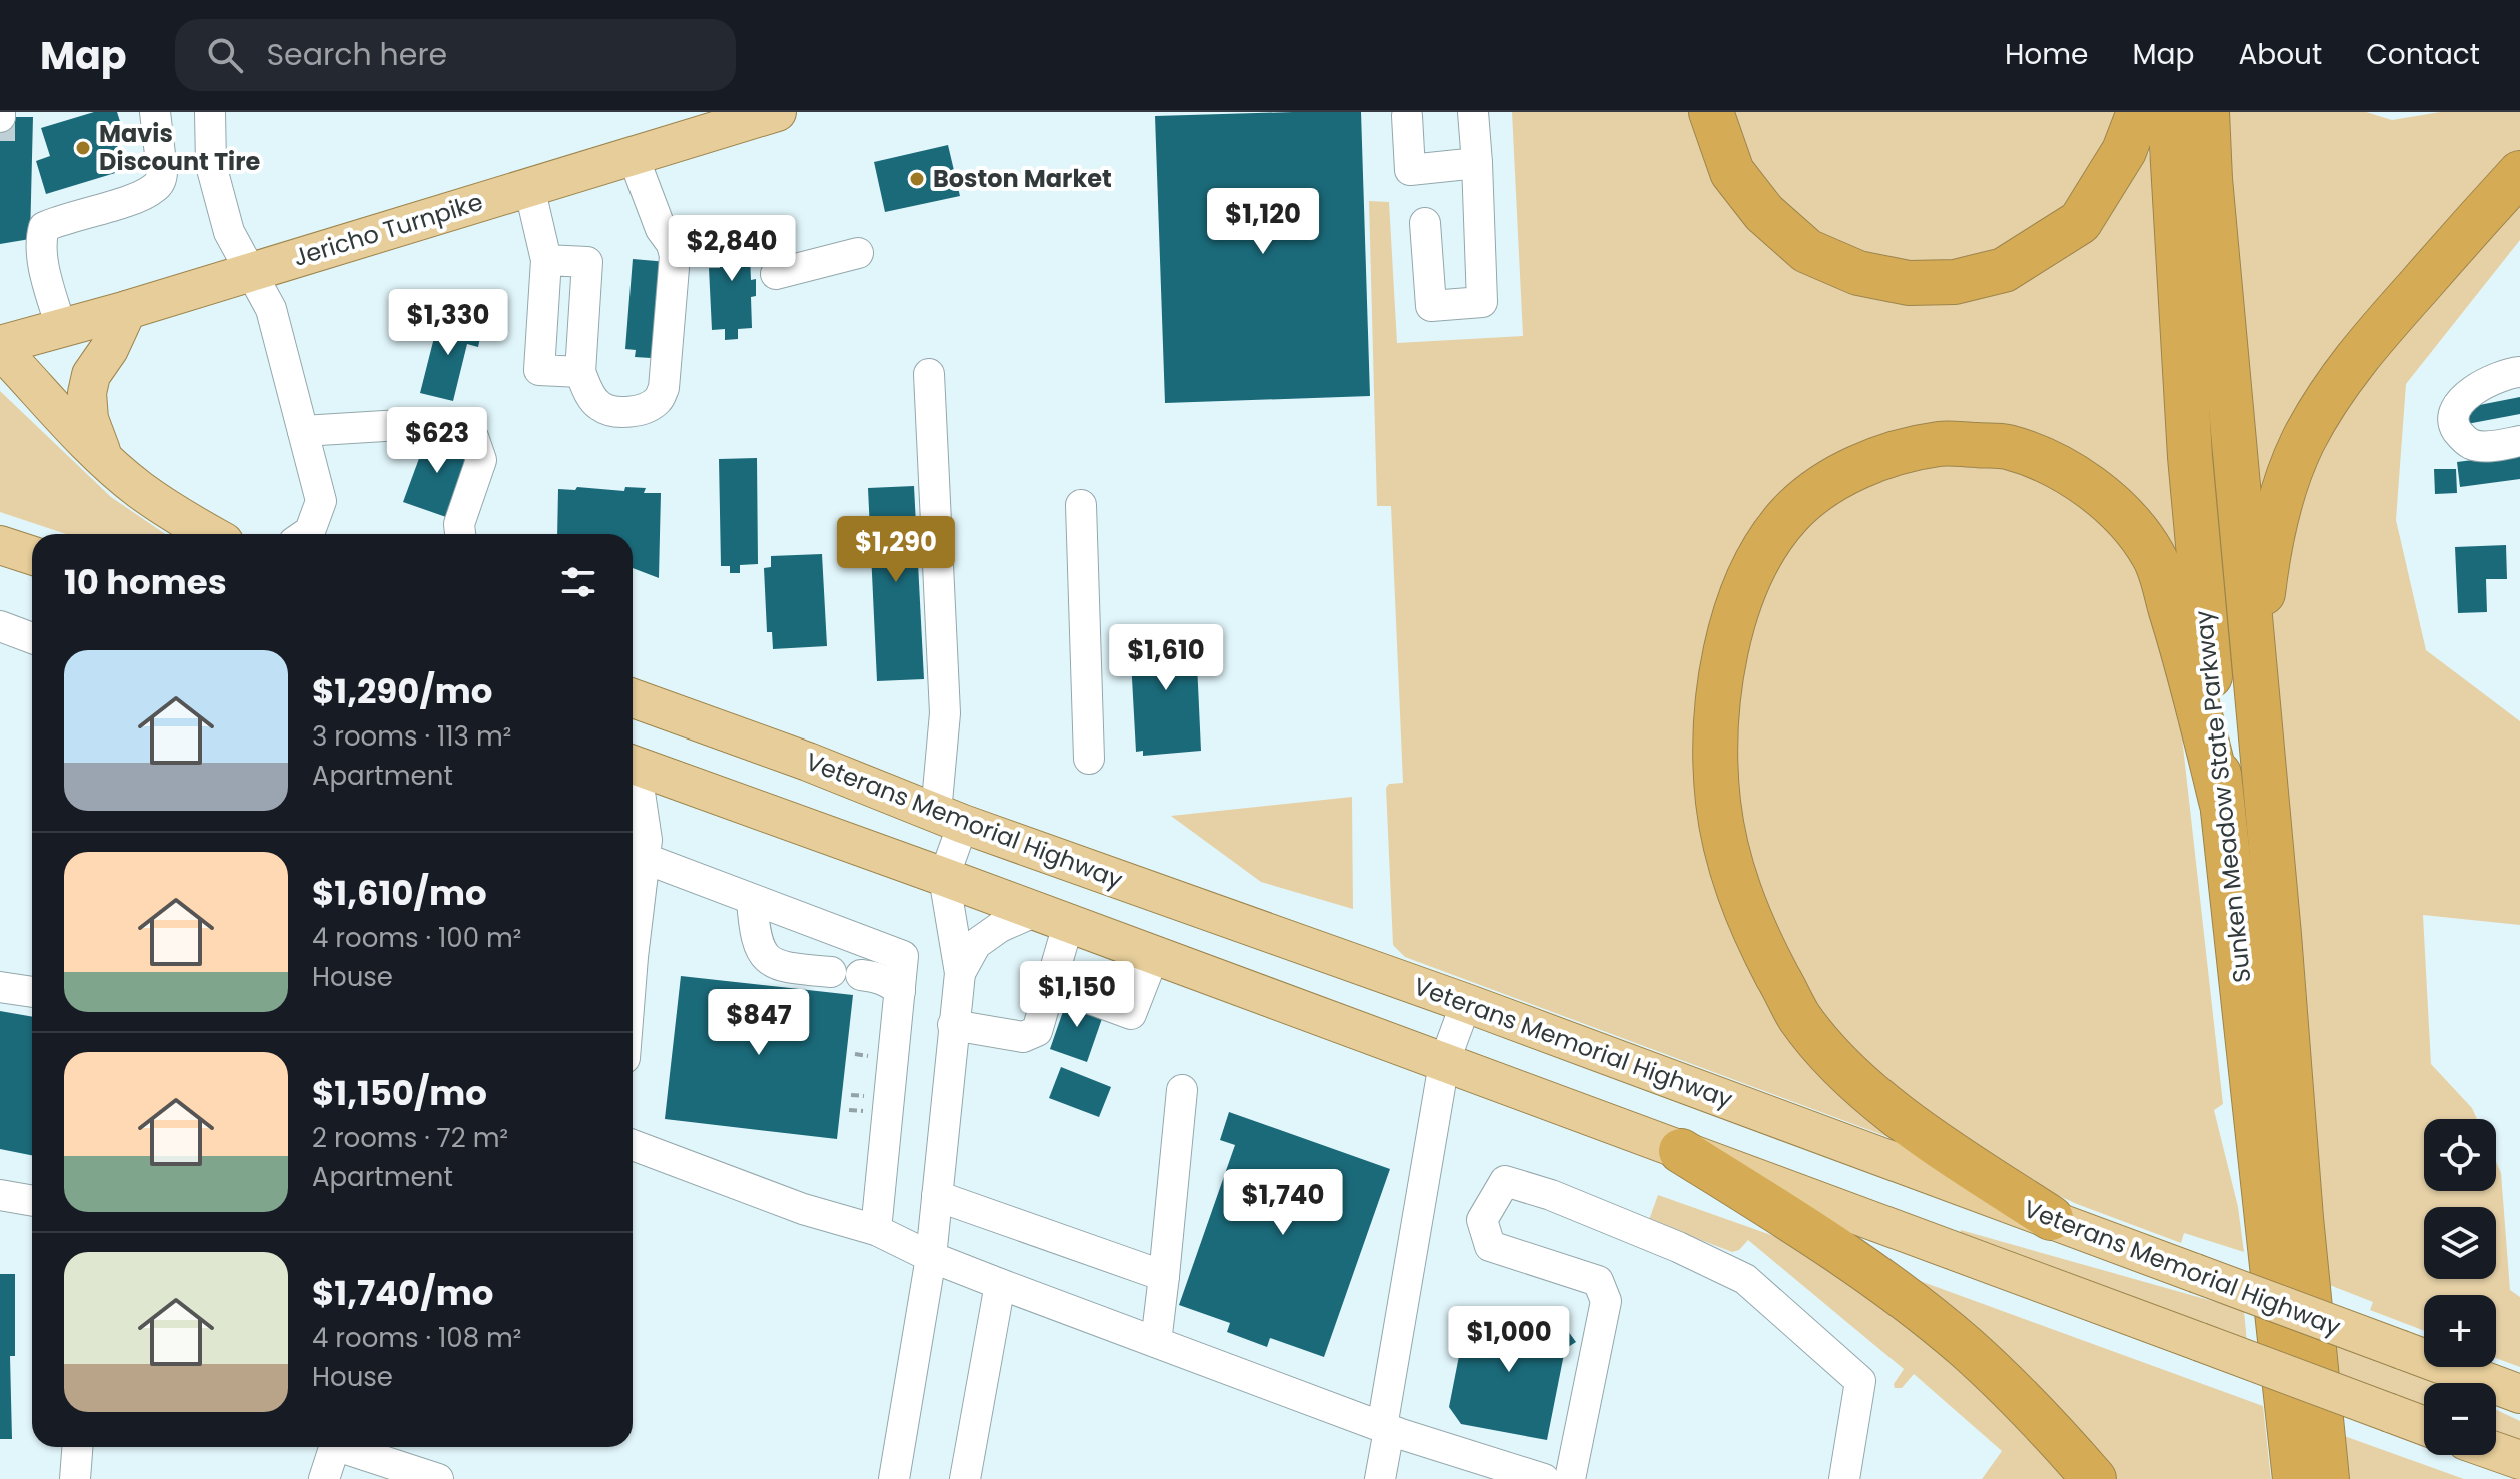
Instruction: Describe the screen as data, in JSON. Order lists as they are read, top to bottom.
{
  "streets": {
    "highway": ["Sunken Meadow State Parkway"],
    "main road": ["Jericho Turnpike", "Veterans Memorial Highway"]
  },
  "places": ["Mavis Discount Tire", "Boston Market"],
  "page": {
    "header": "Map",
    "search": "Search here",
    "nav": [
      "Home",
      "Map",
      "About",
      "Contact"
    ],
    "price": [
      "$1,120",
      "$2,840",
      "$1,330",
      "$623",
      "$1,290",
      "$1,610",
      "$1,150",
      "$847",
      "$1,740",
      "$1,000"
    ],
    "heading": "10 homes",
    "list": [
      {
        "name": "$1,290/mo",
        "note": "3 rooms · 113 m² · Apartment"
      },
      {
        "name": "$1,610/mo",
        "note": "4 rooms · 100 m² · House"
      },
      {
        "name": "$1,150/mo",
        "note": "2 rooms · 72 m² · Apartment"
      },
      {
        "name": "$1,740/mo",
        "note": "4 rooms · 108 m² · House"
      }
    ],
    "map_buttons": ["+", "−"]
  }
}
